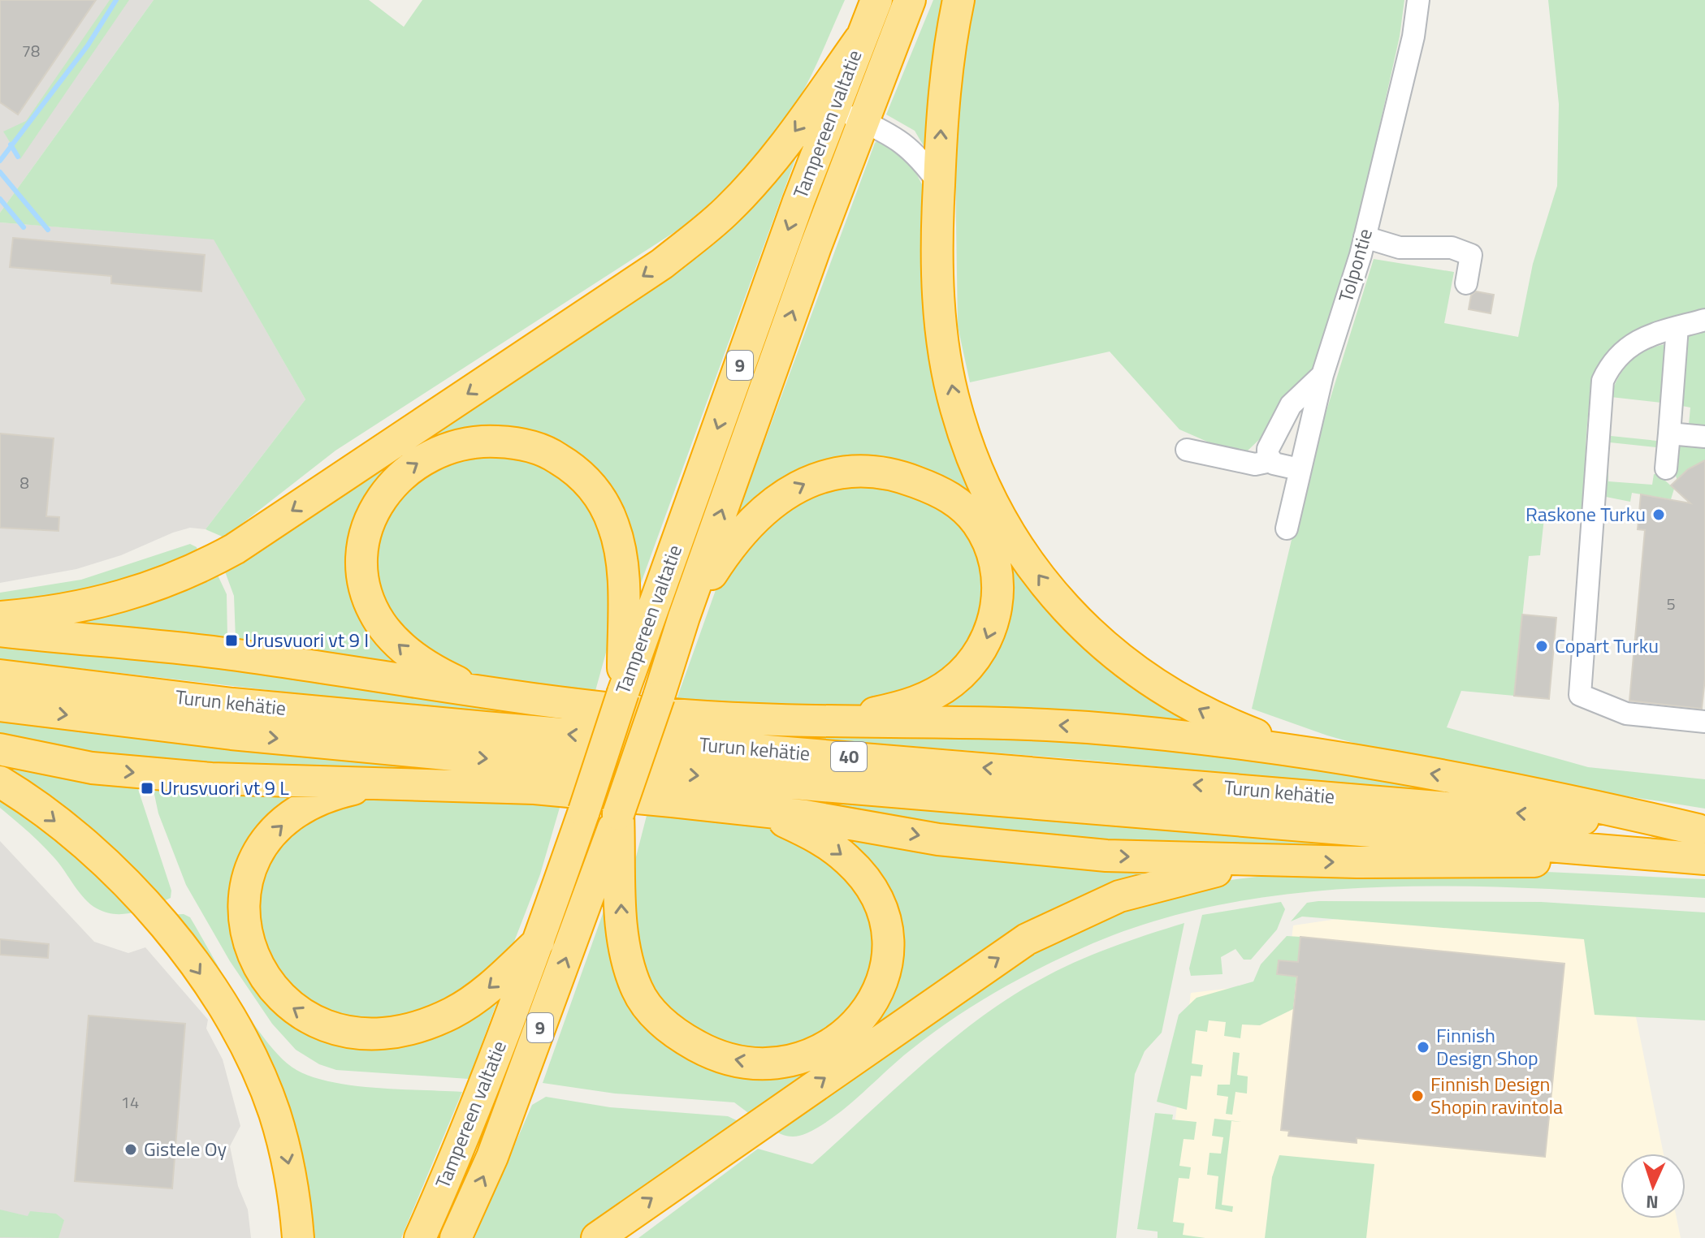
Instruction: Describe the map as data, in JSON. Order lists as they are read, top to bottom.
{
  "streets": {
    "highway": [
      "Tampereen valtatie",
      "9",
      "Turun kehätie",
      "40"
    ],
    "street": ["Tolpontie"]
  },
  "places": {
    "other": [
      "Raskone Turku",
      "Copart Turku",
      "Finnish Design Shop",
      "Finnish Design Shopin ravintola",
      "Gistele Oy"
    ],
    "transit": ["Urusvuori vt 9 I", "Urusvuori vt 9 L"]
  },
  "house_numbers": [
    "78",
    "8",
    "5",
    "14"
  ],
  "north": "bottom"
}
